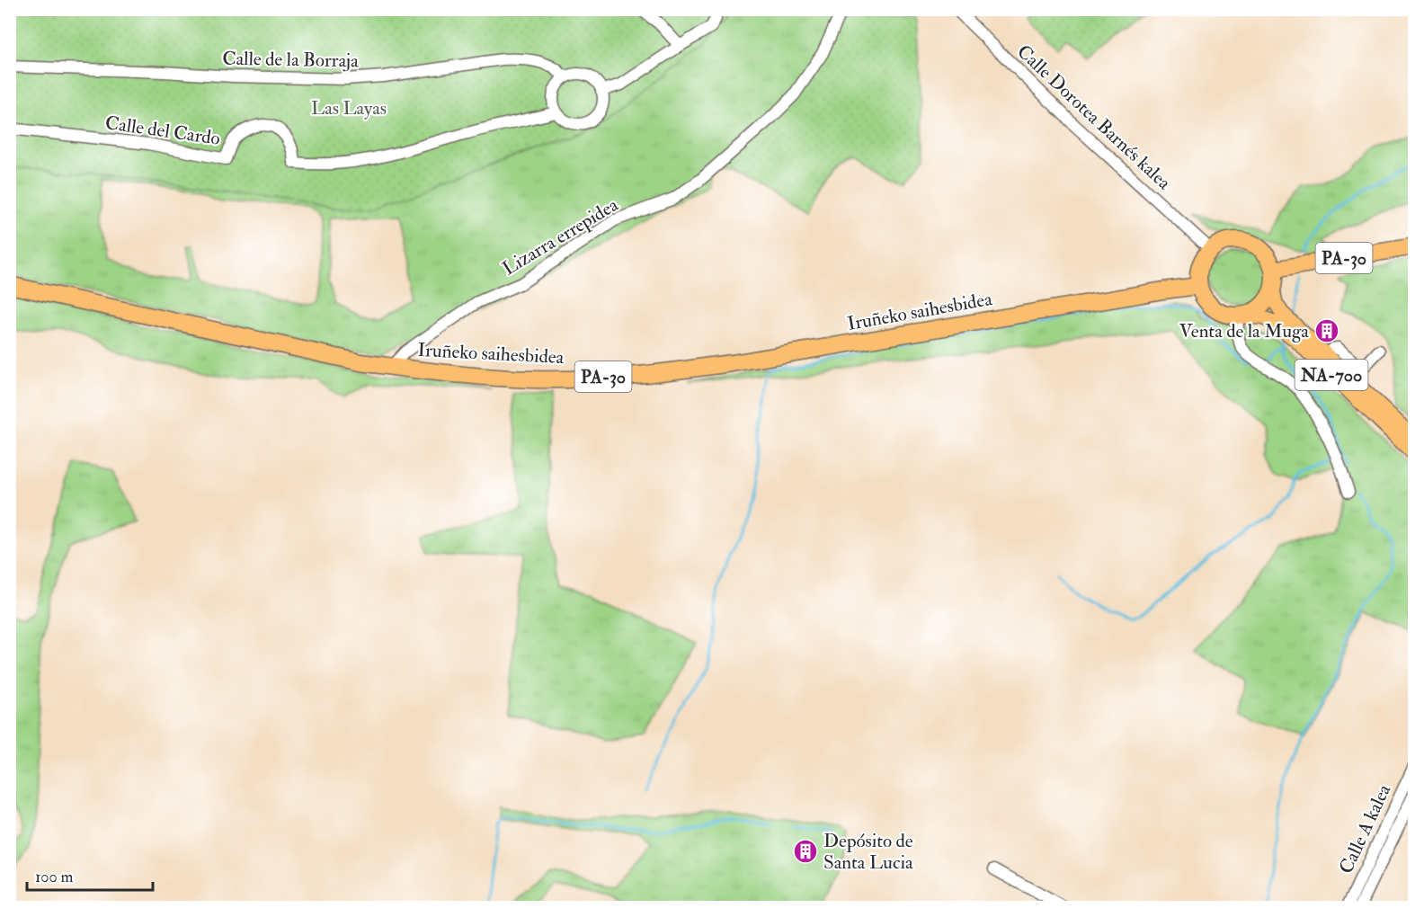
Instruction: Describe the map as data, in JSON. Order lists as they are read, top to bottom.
{
  "streets": {
    "highway": ["PA-30", "Iruñeko saihesbidea"],
    "main road": ["NA-700"],
    "street": [
      "Calle de la Borraja",
      "Calle Dorotea Barnés kalea",
      "Calle del Cardo",
      "Lizarra errepidea",
      "Calle A kalea"
    ]
  },
  "crossings": [
    ["Calle de la Borraja", "Calle del Cardo"],
    ["Calle Dorotea Barnés kalea", "PA-30"],
    ["Calle Dorotea Barnés kalea", "Iruñeko saihesbidea"],
    ["Calle Dorotea Barnés kalea", "NA-700"],
    ["Lizarra errepidea", "Iruñeko saihesbidea"],
    ["PA-30", "Iruñeko saihesbidea"],
    ["PA-30", "NA-700"],
    ["Iruñeko saihesbidea", "NA-700"]
  ],
  "parks": ["Las Layas"],
  "places": {
    "building": ["Venta de la Muga", "Depósito de Santa Lucia"]
  },
  "scale_bar": "100 m"
}
